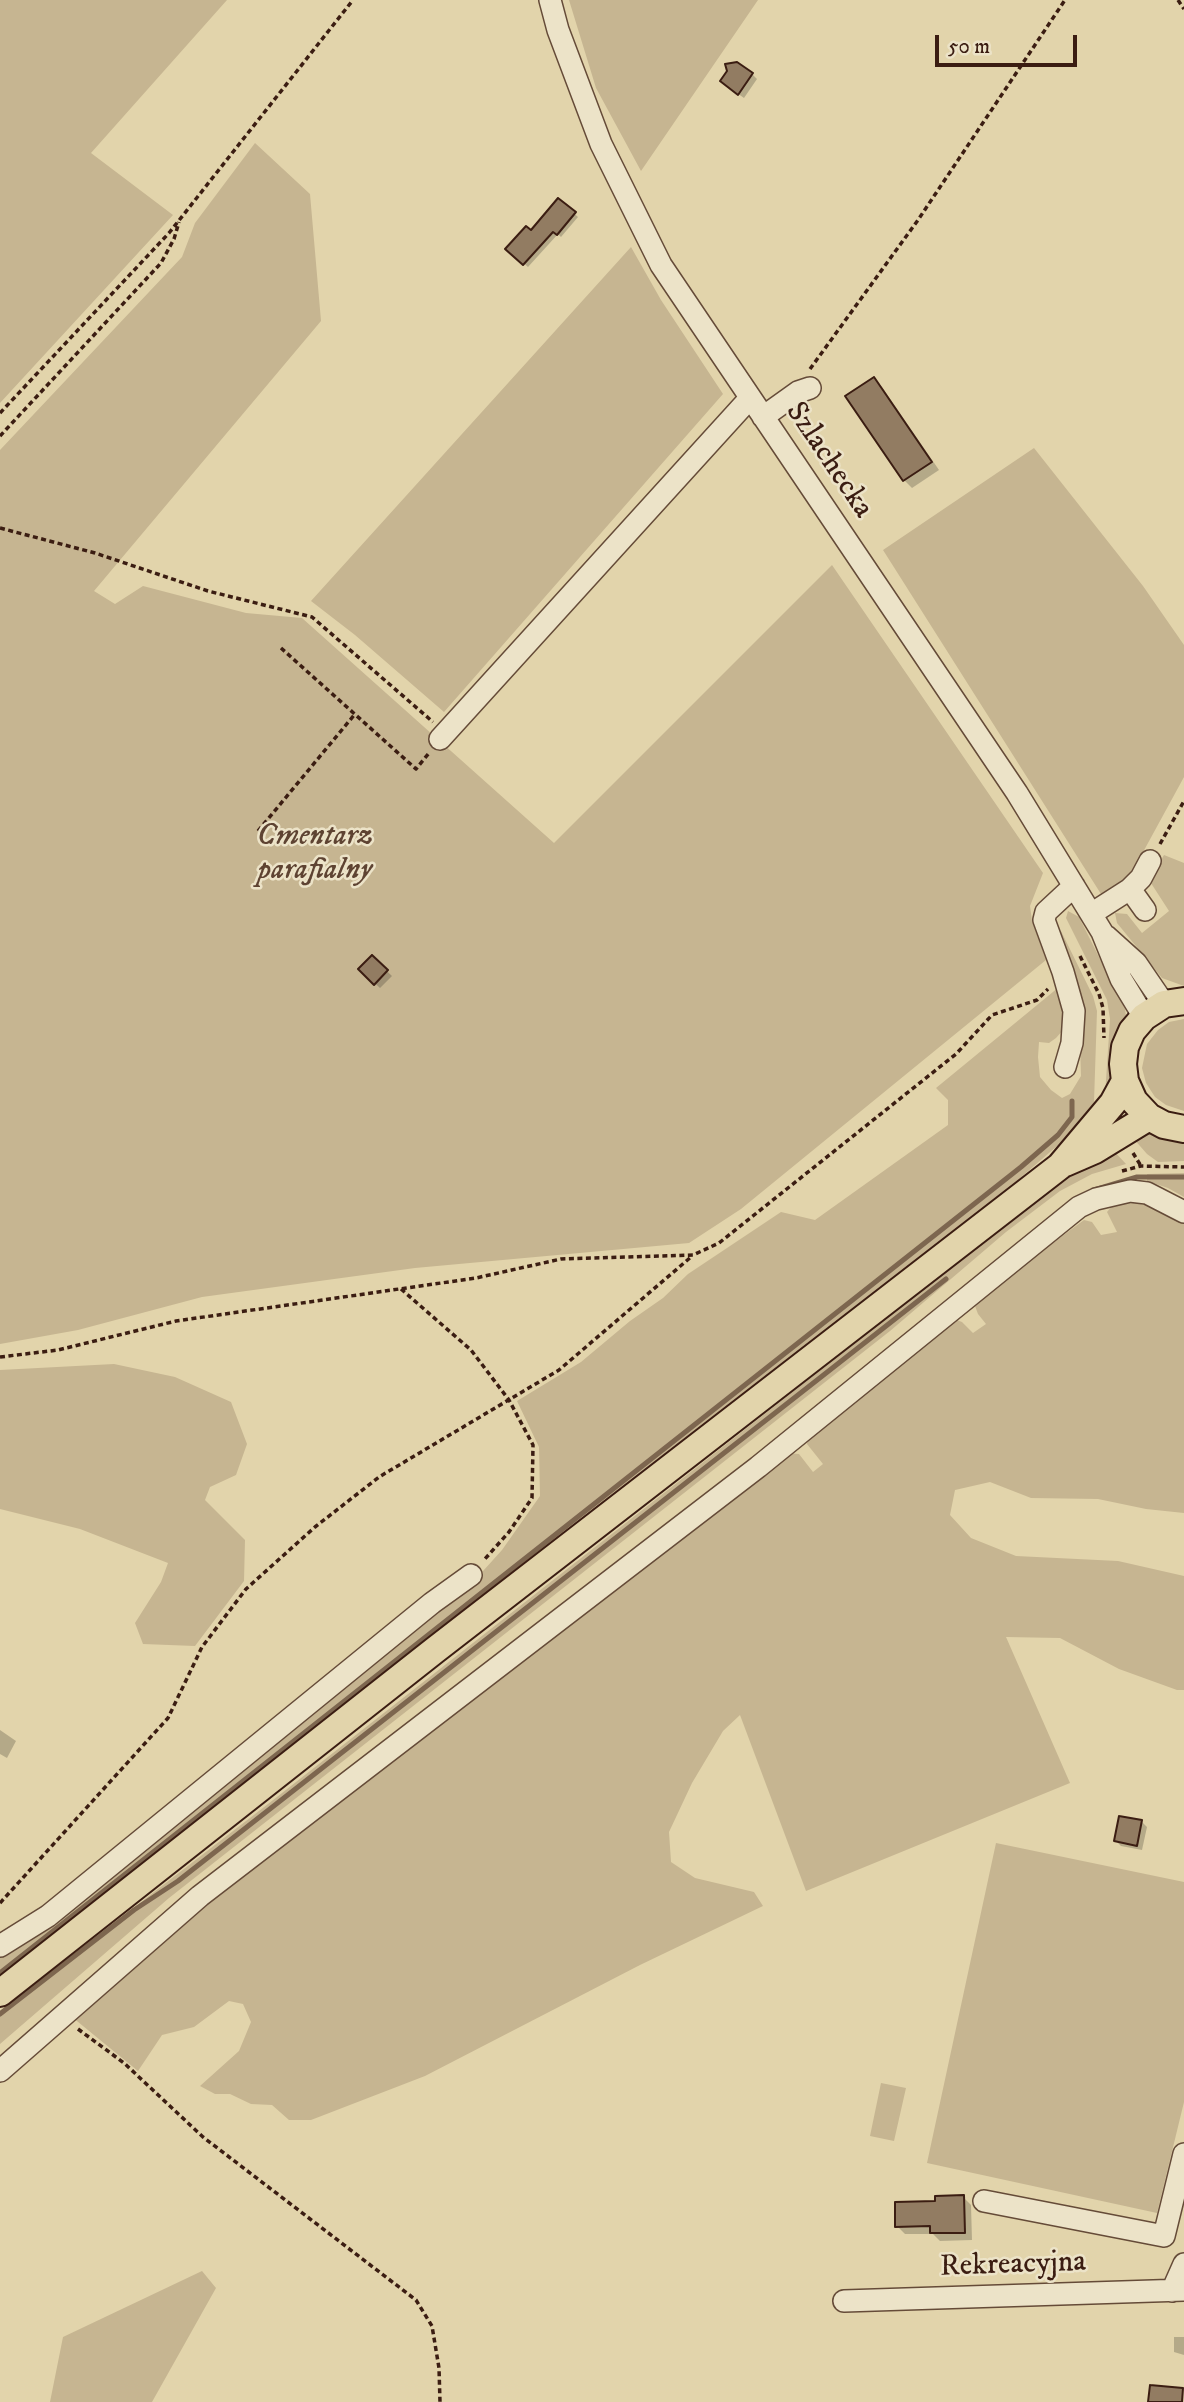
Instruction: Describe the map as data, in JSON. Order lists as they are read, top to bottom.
{
  "streets": {
    "street": ["Szlachecka", "Rekreacyjna"]
  },
  "parks": ["Cmentarz parafialny"],
  "scale_bar": "50 m"
}
